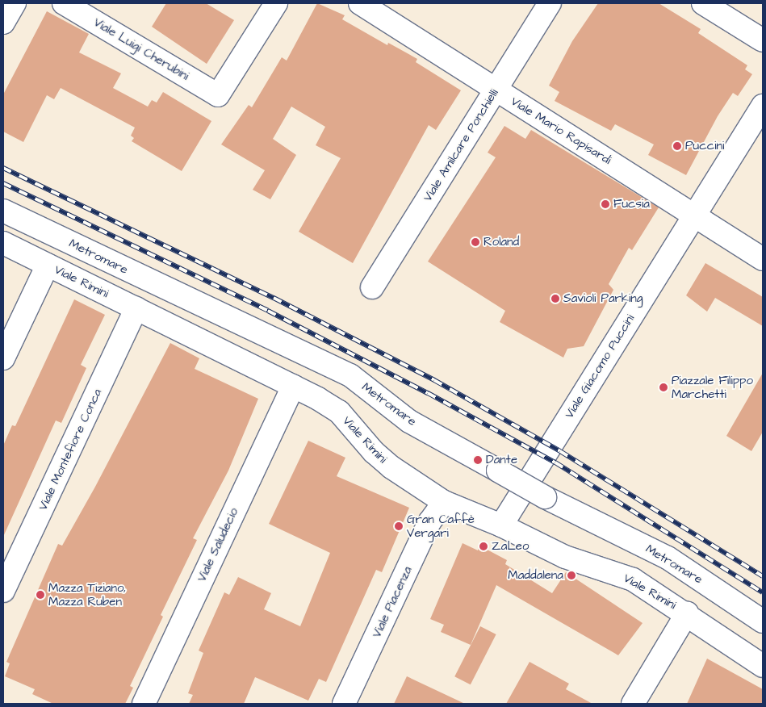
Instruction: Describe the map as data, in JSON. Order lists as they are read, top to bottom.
{
  "streets": {
    "street": [
      "Viale Luigi Cherubini",
      "Viale Mario Rapisardi",
      "Viale Amilcare Ponchielli",
      "Metromare",
      "Viale Rimini",
      "Viale Giacomo Puccini",
      "Viale Montefiore Conca",
      "Viale Saludecio",
      "Viale Piacenza"
    ]
  },
  "crossings": [
    ["Viale Mario Rapisardi", "Viale Amilcare Ponchielli"],
    ["Viale Mario Rapisardi", "Viale Giacomo Puccini"],
    ["Viale Rimini", "Viale Giacomo Puccini"],
    ["Viale Rimini", "Viale Montefiore Conca"],
    ["Viale Rimini", "Viale Saludecio"],
    ["Viale Rimini", "Viale Piacenza"]
  ],
  "places": [
    "Puccini",
    "Fucsia",
    "Roland",
    "Savioli Parking",
    "Piazzale Filippo Marchetti",
    "Dante",
    "Gran Caffè Vergari",
    "ZaLeo",
    "Maddalena",
    "Mazza Tiziano, Mazza Ruben"
  ]
}
